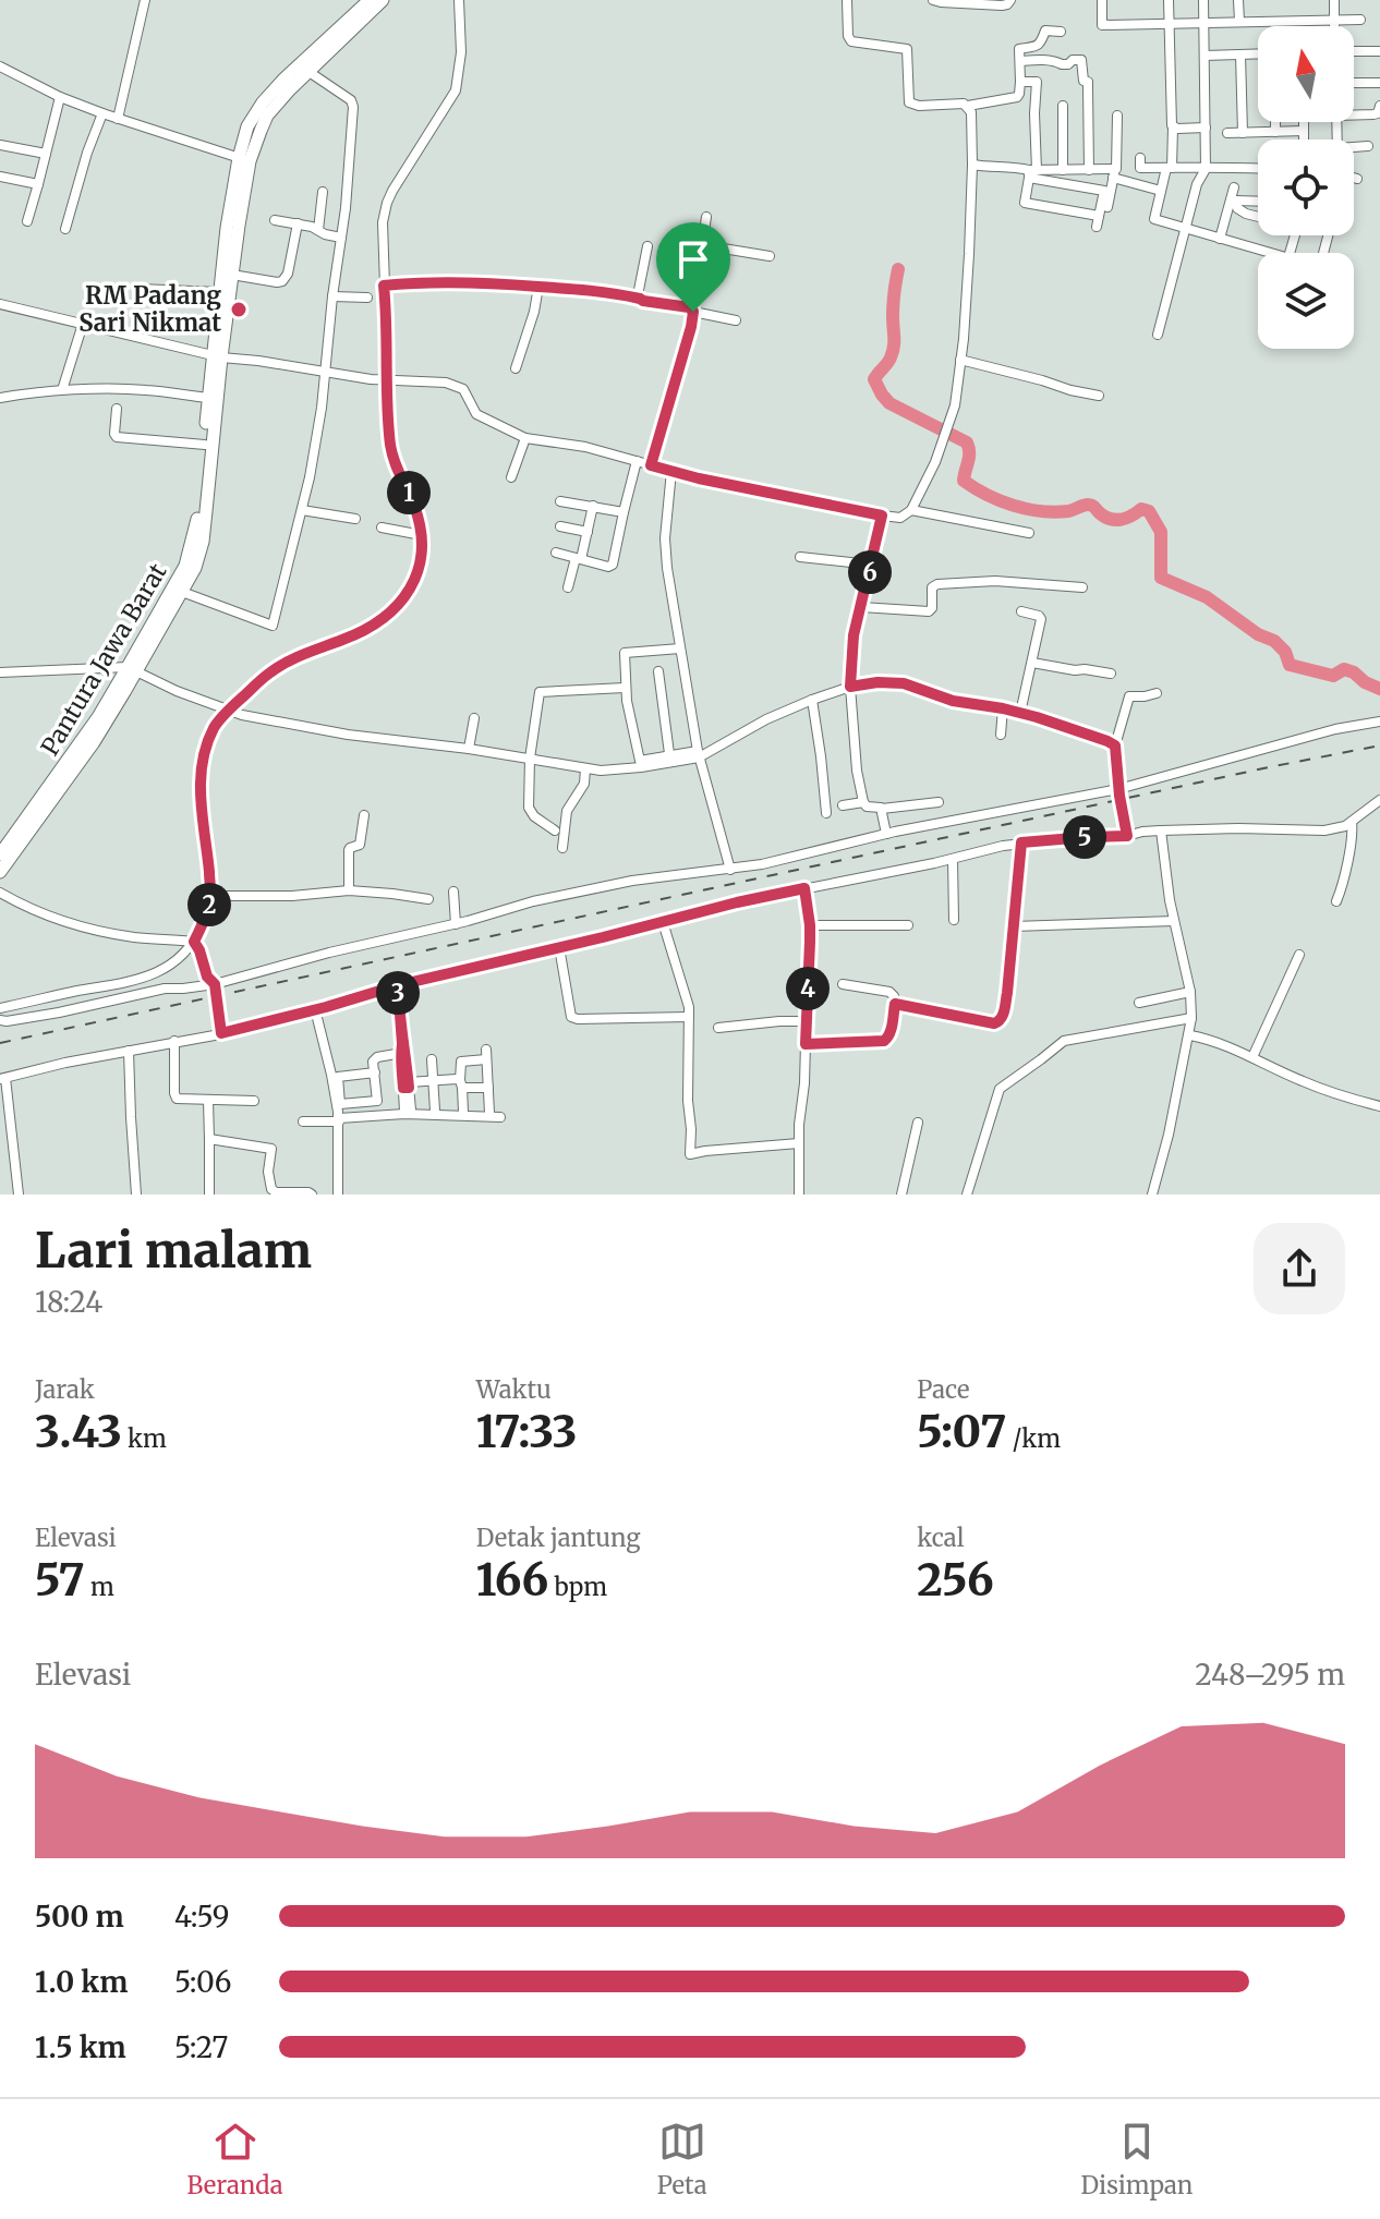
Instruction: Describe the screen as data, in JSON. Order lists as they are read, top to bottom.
{
  "streets": {
    "highway": ["Pantura Jawa Barat"]
  },
  "places": ["RM Padang Sari Nikmat"],
  "north": "top",
  "page": {
    "pins": [
      "1",
      "6",
      "5",
      "2",
      "4",
      "3"
    ],
    "heading": ["Lari malam", "18:24"],
    "stats": [
      ["Jarak", "3.43 km"],
      ["Waktu", "17:33"],
      ["Pace", "5:07 /km"],
      ["Elevasi", "57 m"],
      ["Detak jantung", "166 bpm"],
      ["kcal", "256"]
    ],
    "chart": ["Elevasi", "248–295 m"],
    "list": [
      {
        "name": "500 m",
        "note": "4:59"
      },
      {
        "name": "1.0 km",
        "note": "5:06"
      },
      {
        "name": "1.5 km",
        "note": "5:27"
      }
    ],
    "tabs": ["Beranda", "Peta", "Disimpan"]
  }
}
